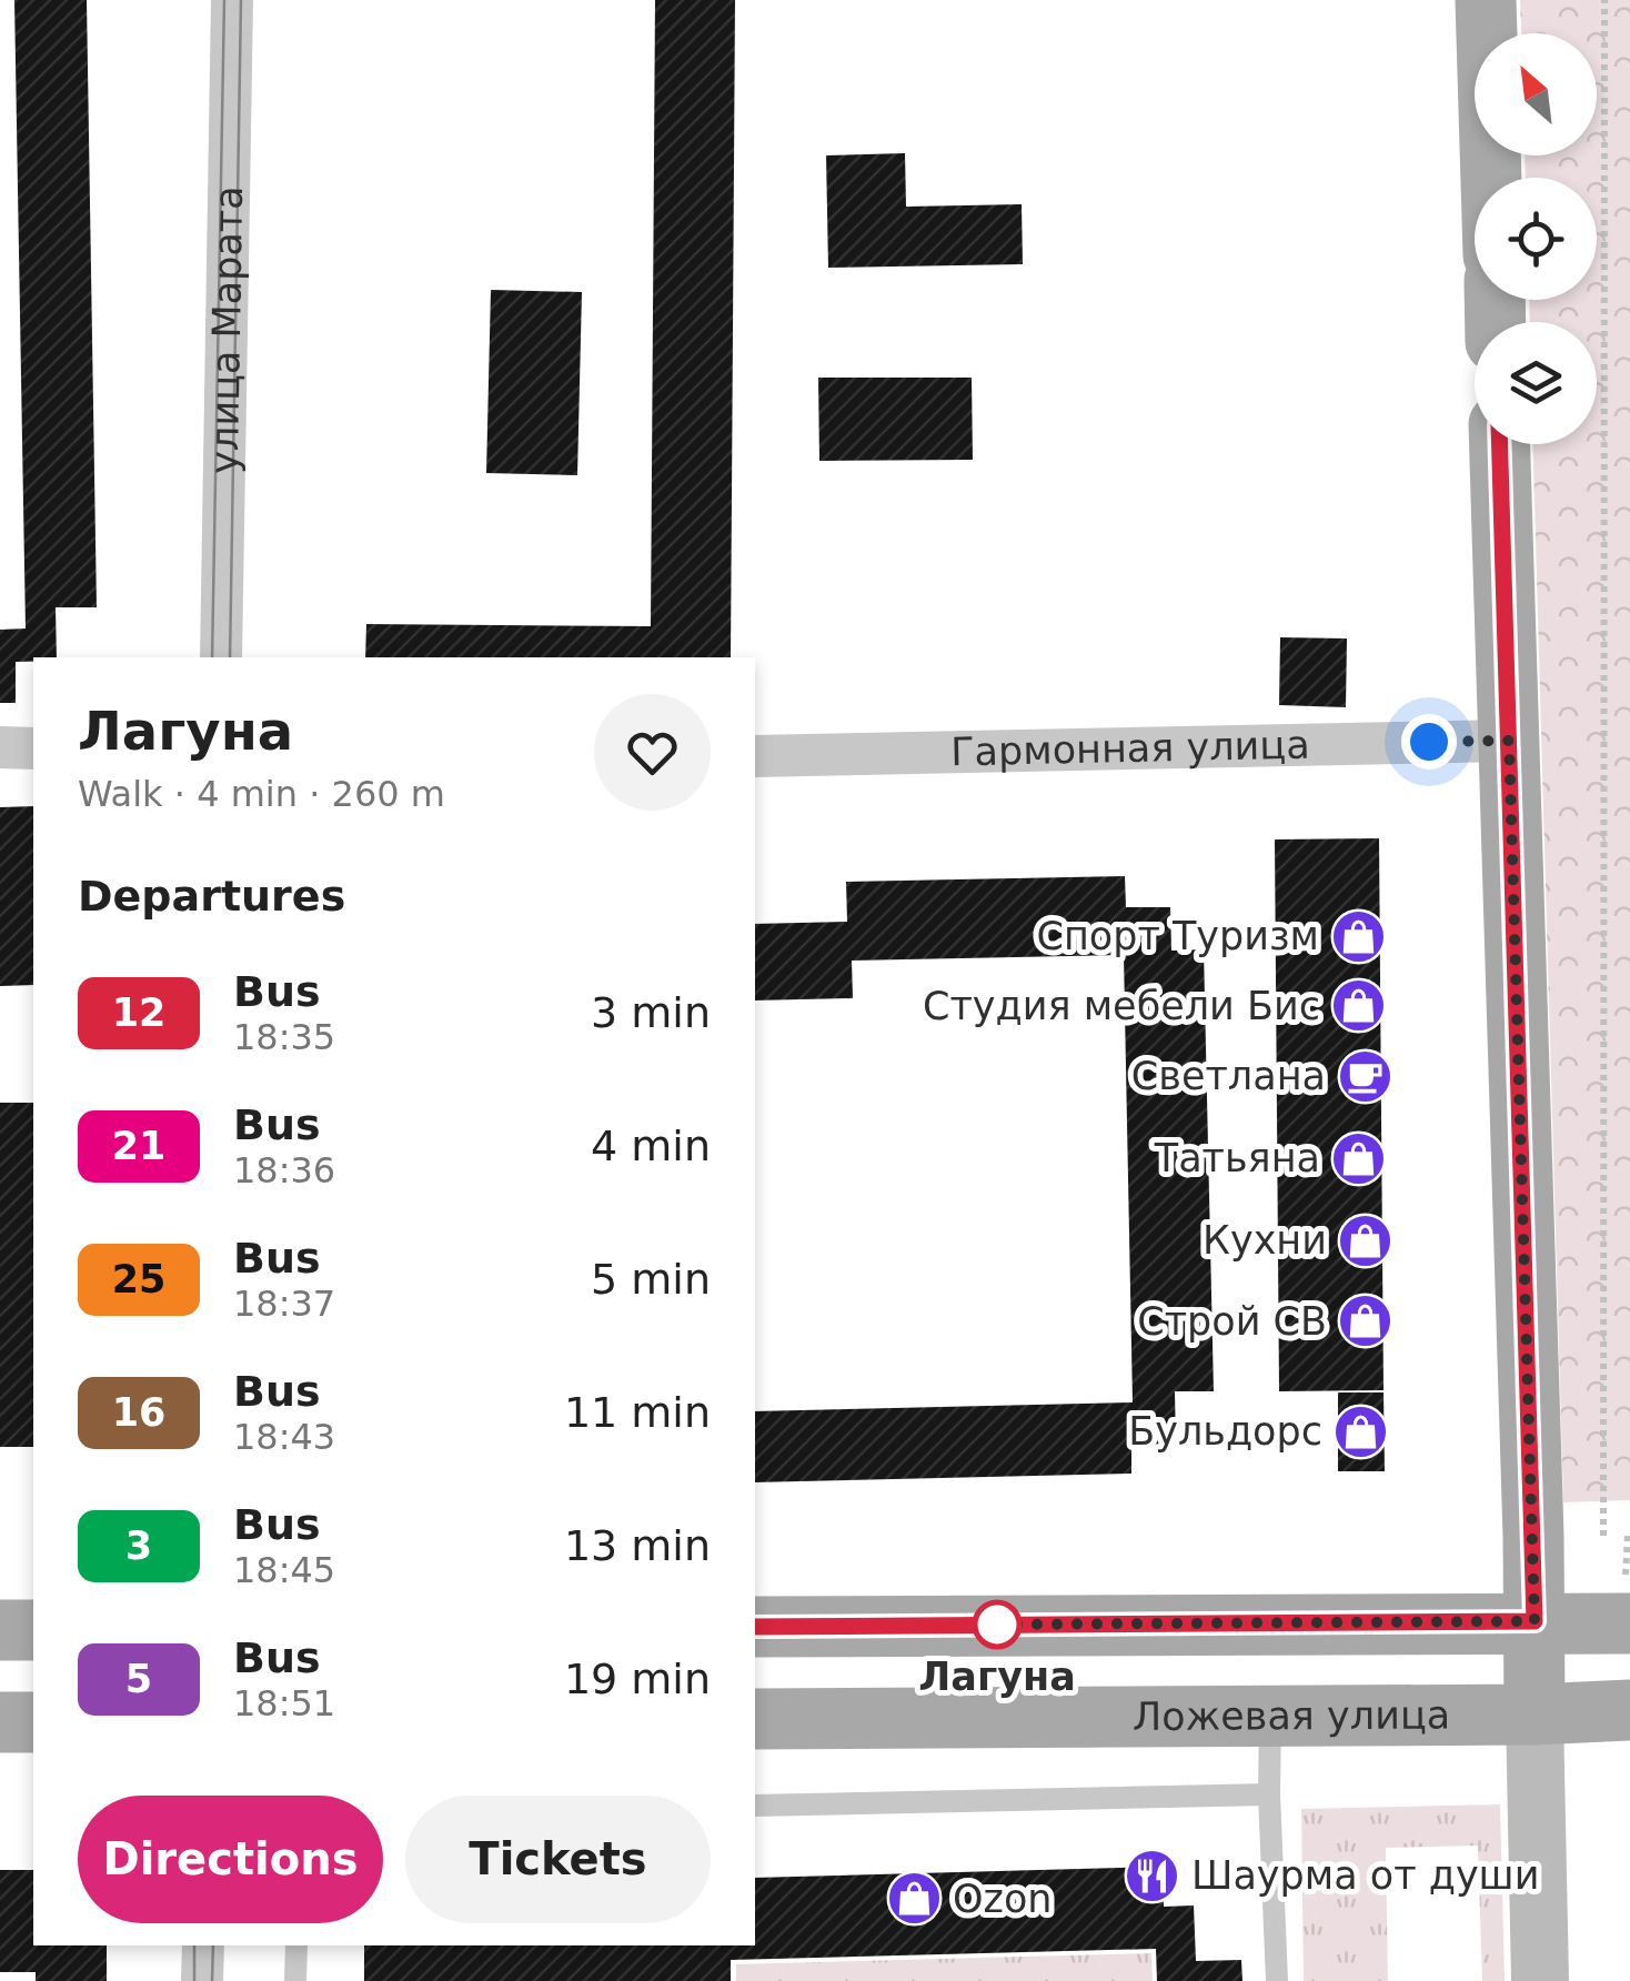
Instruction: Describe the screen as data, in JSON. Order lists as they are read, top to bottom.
{
  "streets": {
    "main road": ["Ложевая улица"],
    "street": ["улица Марата", "Гармонная улица"]
  },
  "places": {
    "shop": [
      "Спорт Туризм",
      "Студия мебели Бис",
      "Татьяна",
      "Кухни",
      "Строй СВ",
      "Бульдорс",
      "Ozon"
    ],
    "cafe": ["Светлана"],
    "other": ["Лагуна"],
    "restaurant": ["Шаурма от души"]
  },
  "lines": ["bus line 12"],
  "north": "top left",
  "page": {
    "heading": [
      ["Лагуна", "Walk · 4 min · 260 m"],
      "Departures"
    ],
    "list": [
      {
        "mark": "12",
        "name": "Bus",
        "note": "18:35",
        "value": "3 min"
      },
      {
        "mark": "21",
        "name": "Bus",
        "note": "18:36",
        "value": "4 min"
      },
      {
        "mark": "25",
        "name": "Bus",
        "note": "18:37",
        "value": "5 min"
      },
      {
        "mark": "16",
        "name": "Bus",
        "note": "18:43",
        "value": "11 min"
      },
      {
        "mark": "3",
        "name": "Bus",
        "note": "18:45",
        "value": "13 min"
      },
      {
        "mark": "5",
        "name": "Bus",
        "note": "18:51",
        "value": "19 min"
      }
    ],
    "buttons": ["Directions", "Tickets"]
  }
}
